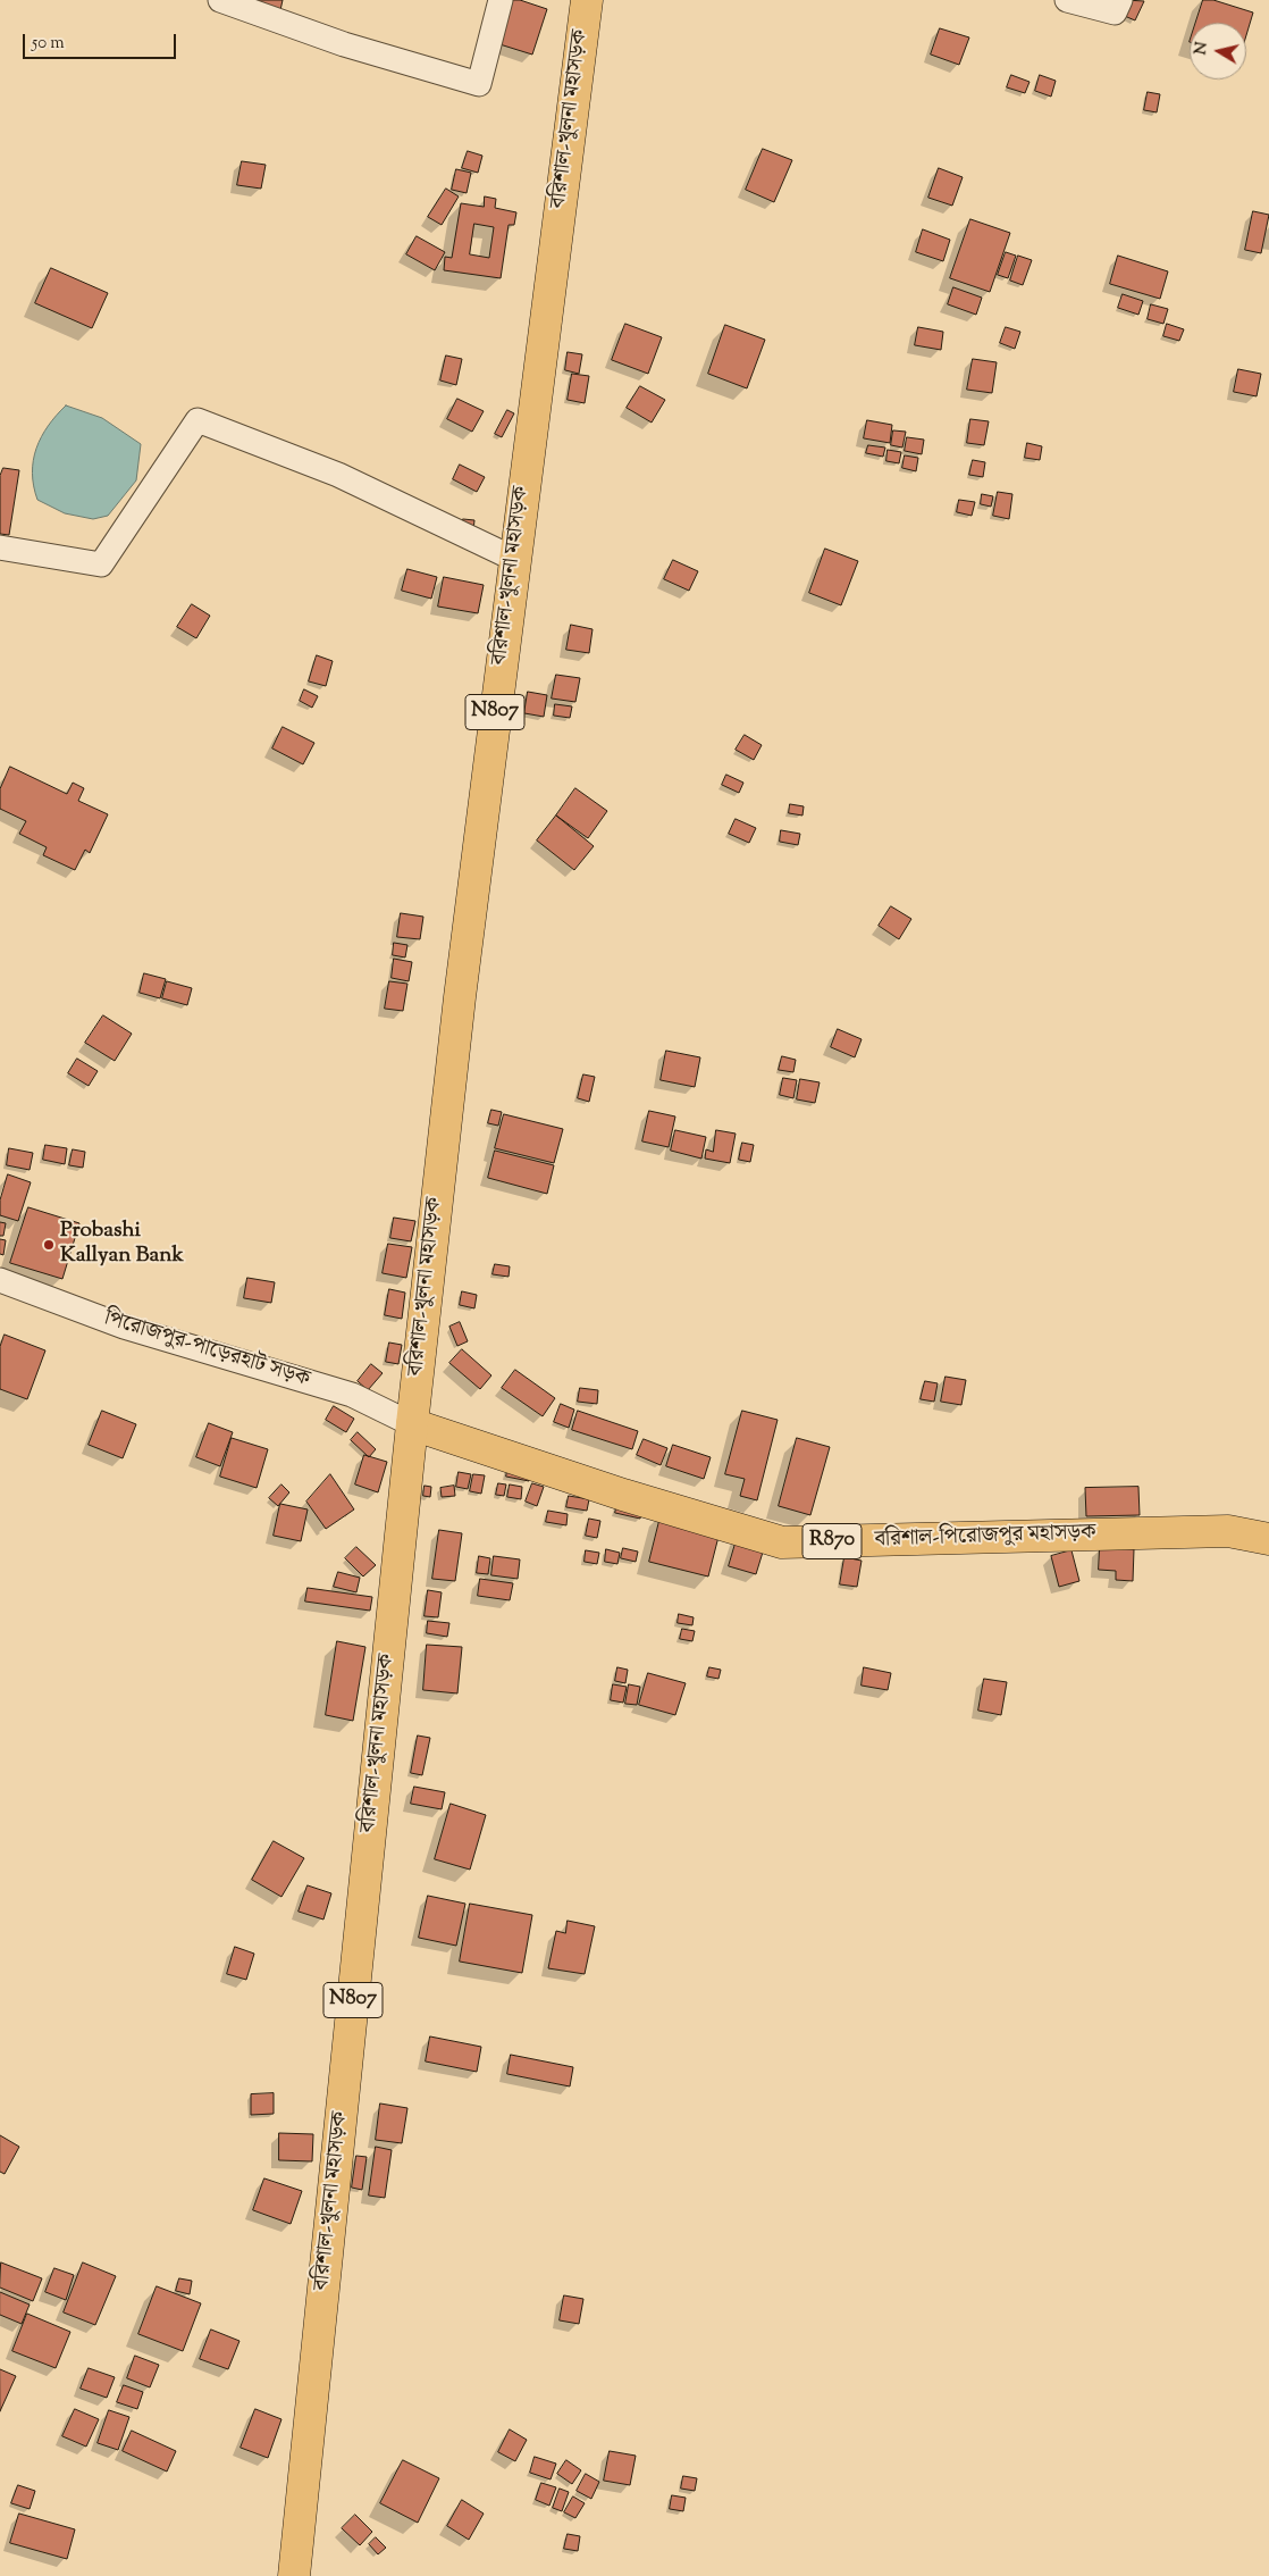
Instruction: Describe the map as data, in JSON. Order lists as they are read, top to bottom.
{
  "streets": {
    "main road": [
      "বরিশাল-খুলনা মহাসড়ক",
      "N807",
      "বরিশাল-পিরোজপুর মহাসড়ক",
      "R870"
    ],
    "street": ["পিরোজপুর-পাড়েরহাট সড়ক"]
  },
  "crossings": [
    ["বরিশাল-খুলনা মহাসড়ক", "পিরোজপুর-পাড়েরহাট সড়ক"],
    ["বরিশাল-খুলনা মহাসড়ক", "বরিশাল-পিরোজপুর মহাসড়ক"],
    ["পিরোজপুর-পাড়েরহাট সড়ক", "বরিশাল-পিরোজপুর মহাসড়ক"]
  ],
  "places": ["Probashi Kallyan Bank"],
  "scale_bar": "50 m",
  "north": "left"
}
